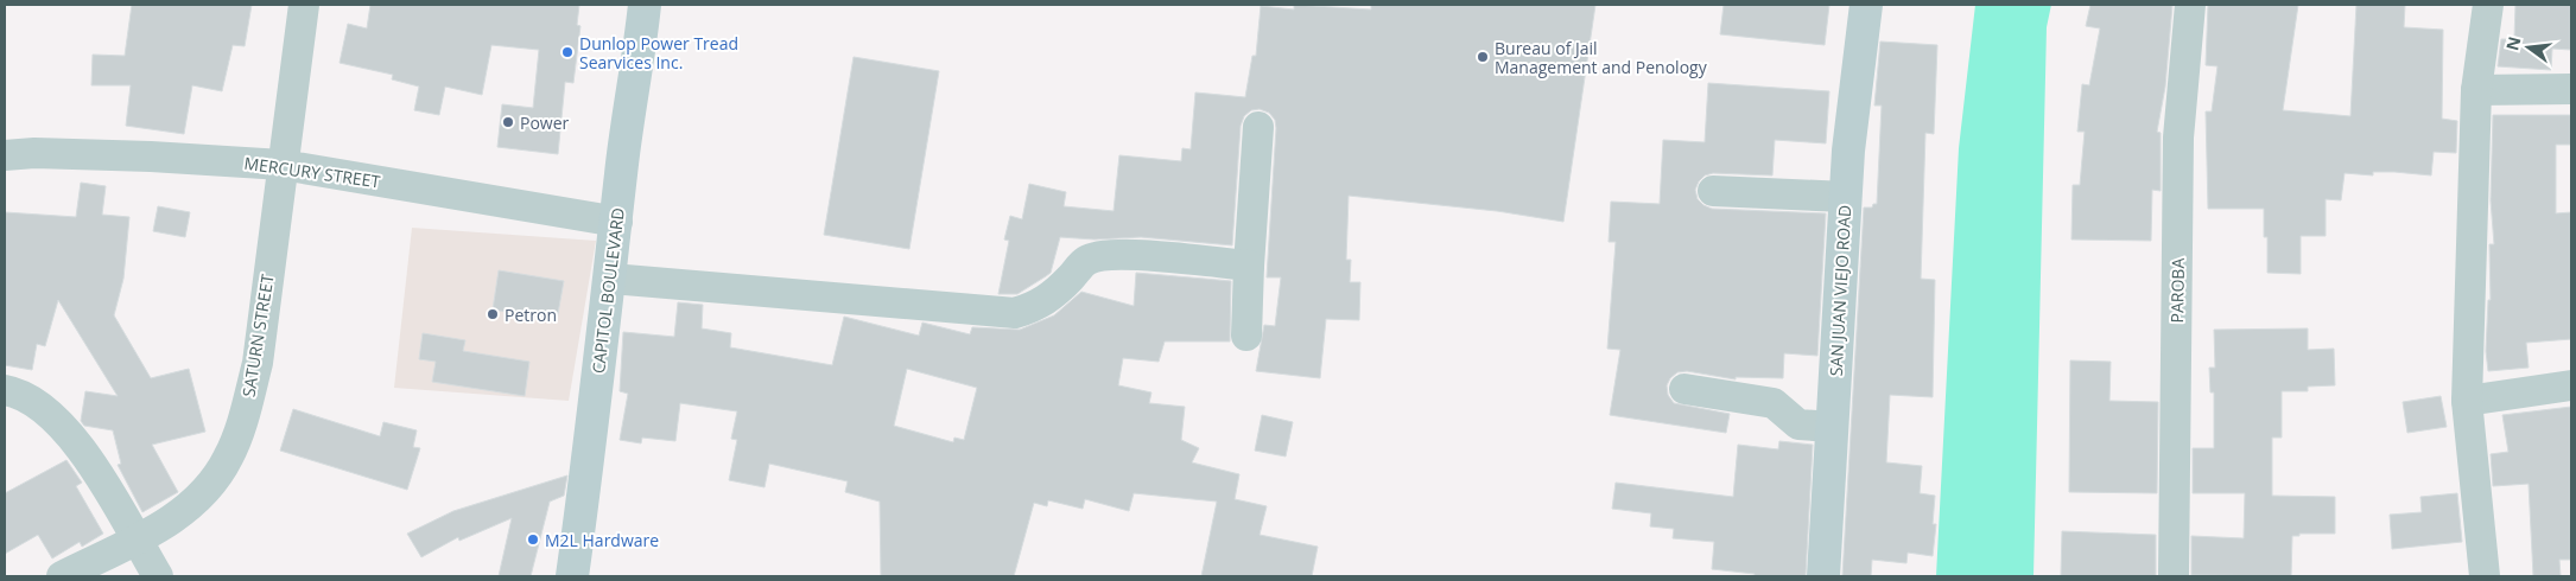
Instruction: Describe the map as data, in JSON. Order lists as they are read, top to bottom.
{
  "streets": {
    "main road": ["CAPITOL BOULEVARD", "SAN JUAN VIEJO ROAD"],
    "street": ["MERCURY STREET", "PAROBA", "SATURN STREET"]
  },
  "crossings": [
    ["MERCURY STREET", "CAPITOL BOULEVARD"],
    ["MERCURY STREET", "SATURN STREET"]
  ],
  "places": [
    "Dunlop Power Tread Searvices Inc.",
    "Bureau of Jail Management and Penology",
    "Power",
    "Petron",
    "M2L Hardware"
  ],
  "north": "left"
}
